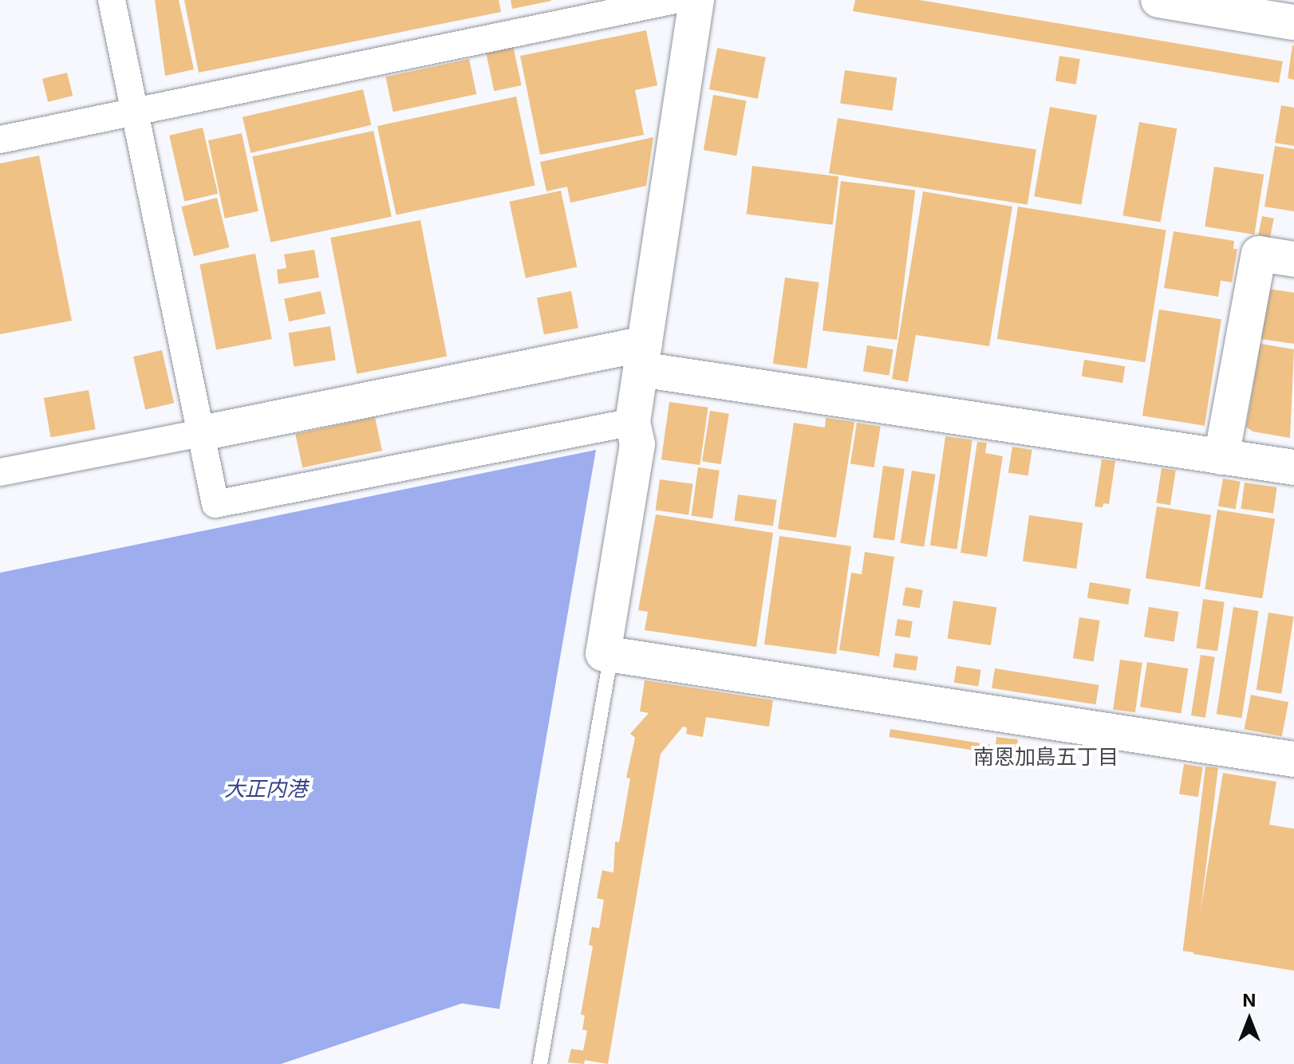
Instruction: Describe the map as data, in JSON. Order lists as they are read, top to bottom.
{
  "districts": ["南恩加島五丁目"],
  "water": ["大正内港"],
  "north": "top"
}
